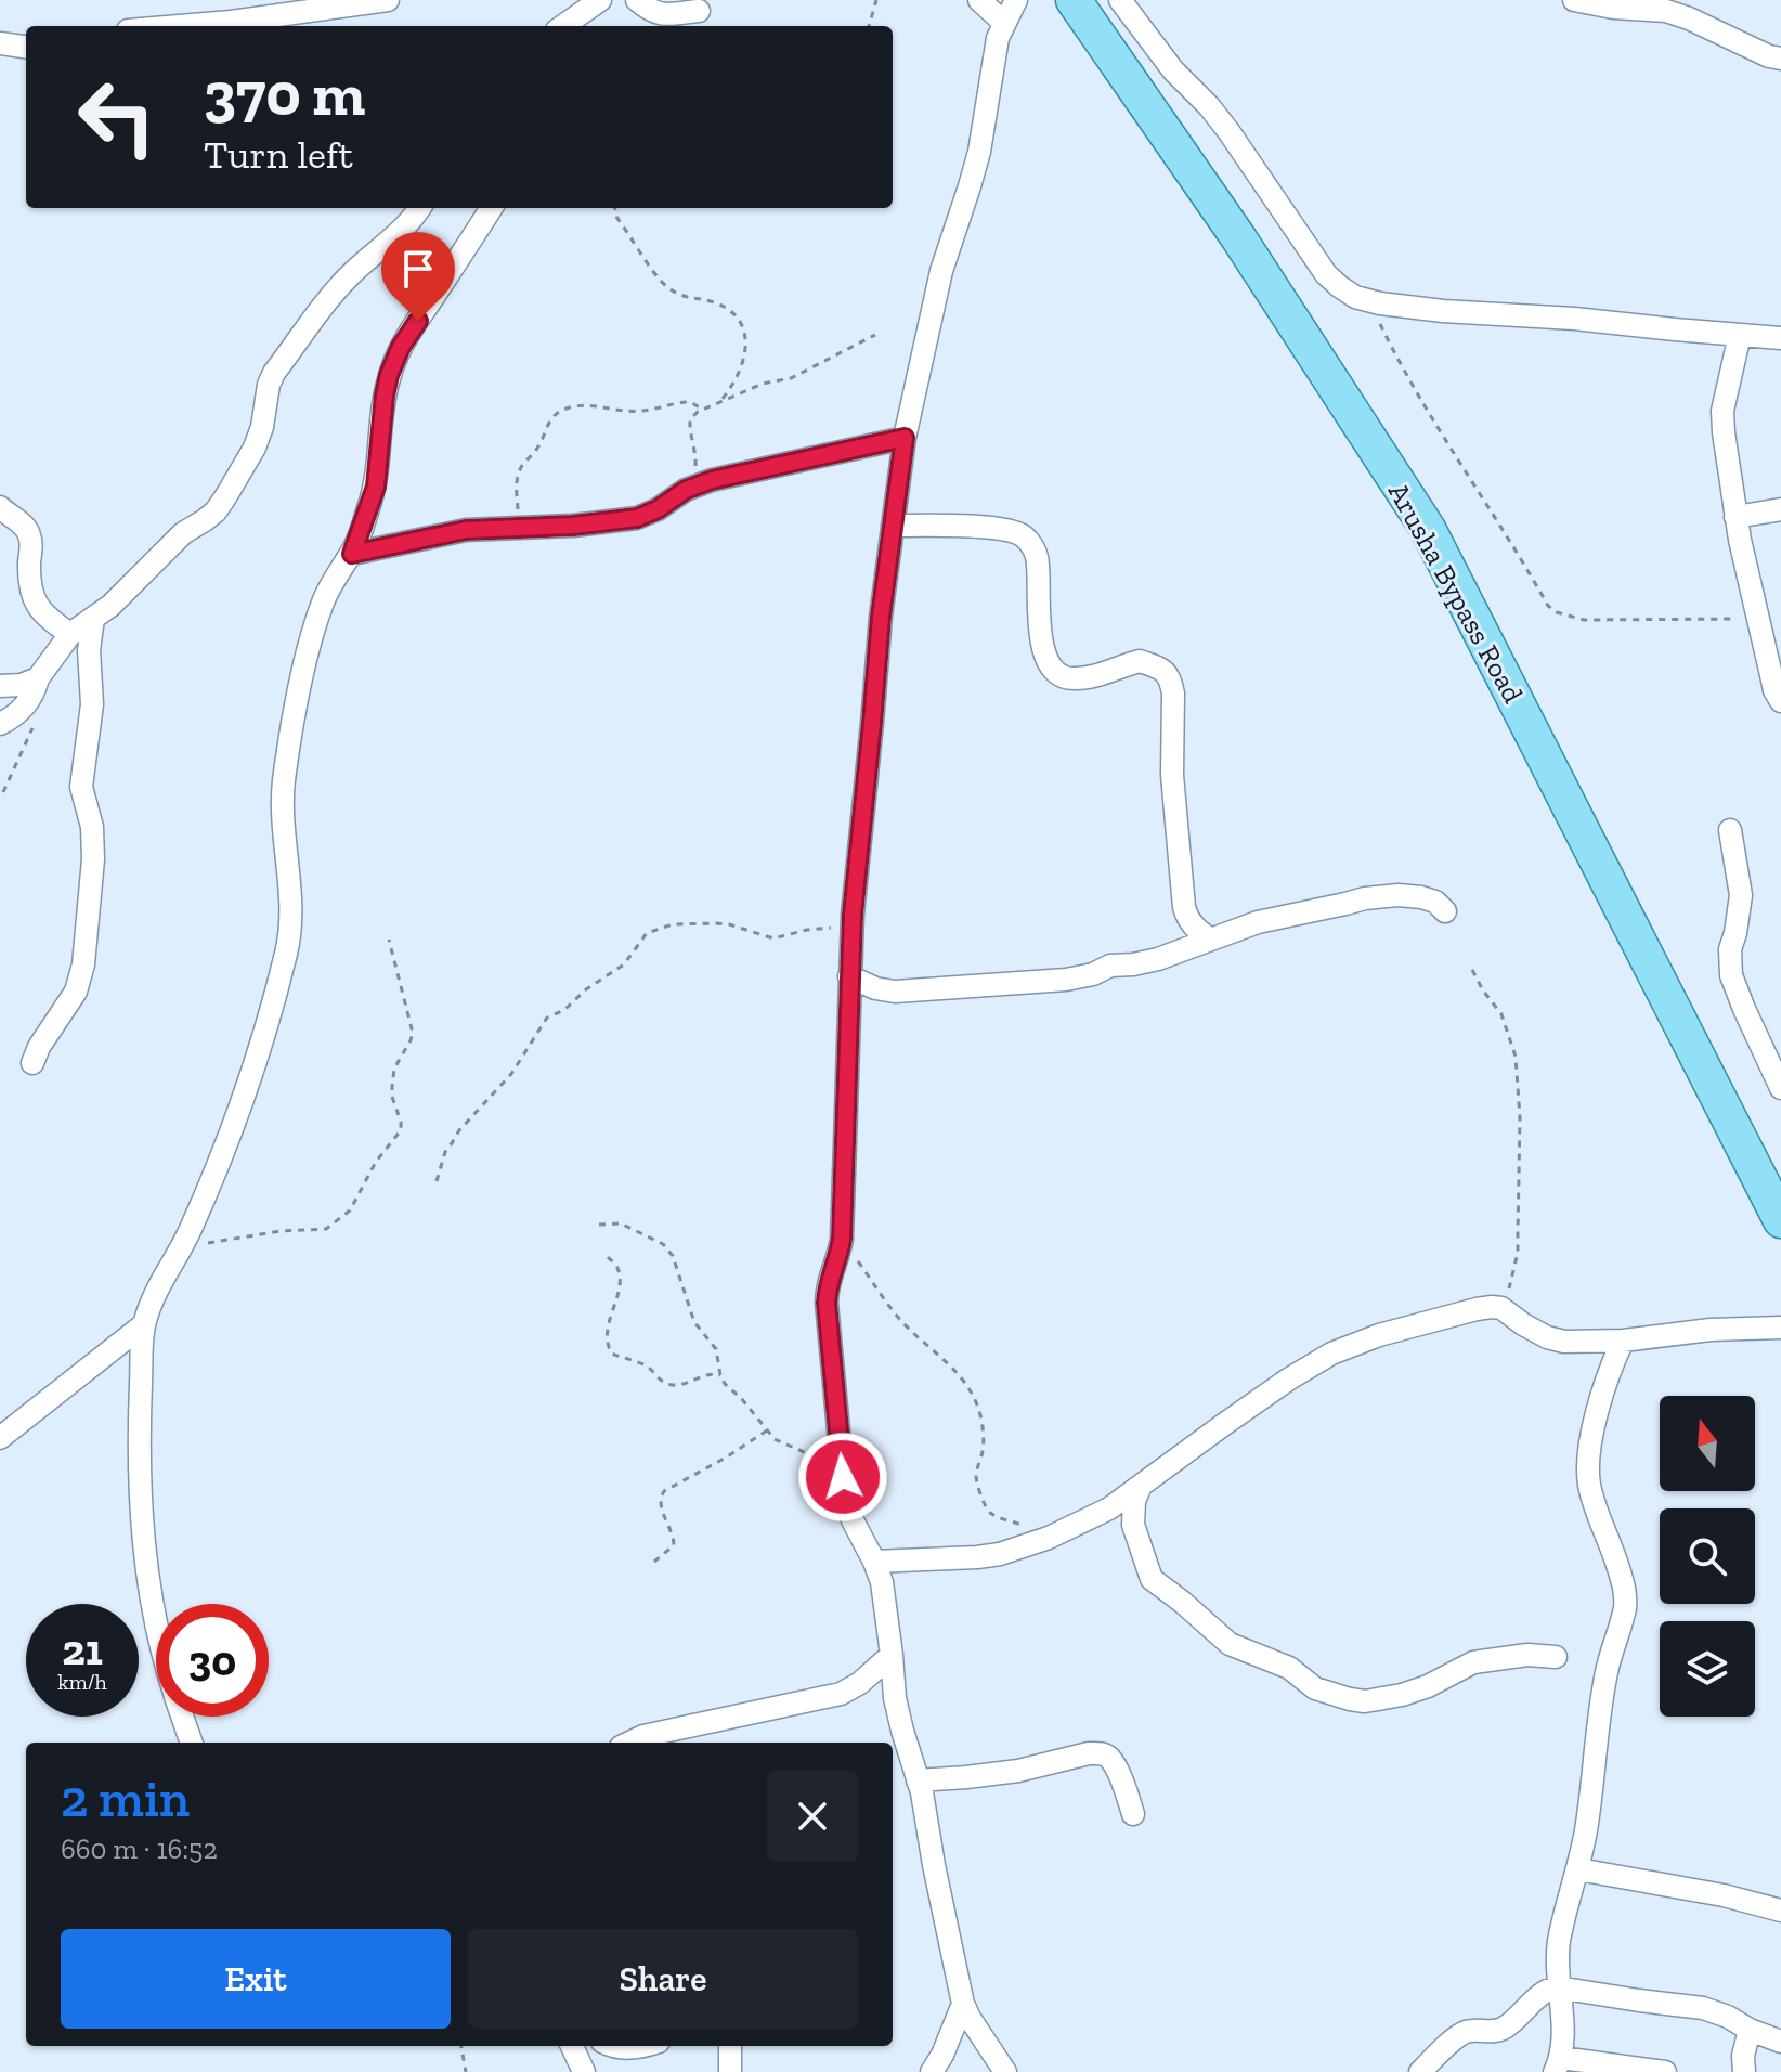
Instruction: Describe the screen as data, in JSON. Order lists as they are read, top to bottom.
{
  "streets": {
    "main road": ["Arusha Bypass Road"]
  },
  "north": "top",
  "page": {
    "turn": ["370 m", "Turn left"],
    "speed": "21 km/h",
    "limit": "30",
    "heading": ["2 min", "660 m · 16:52"],
    "buttons": ["Exit", "Share"]
  }
}
